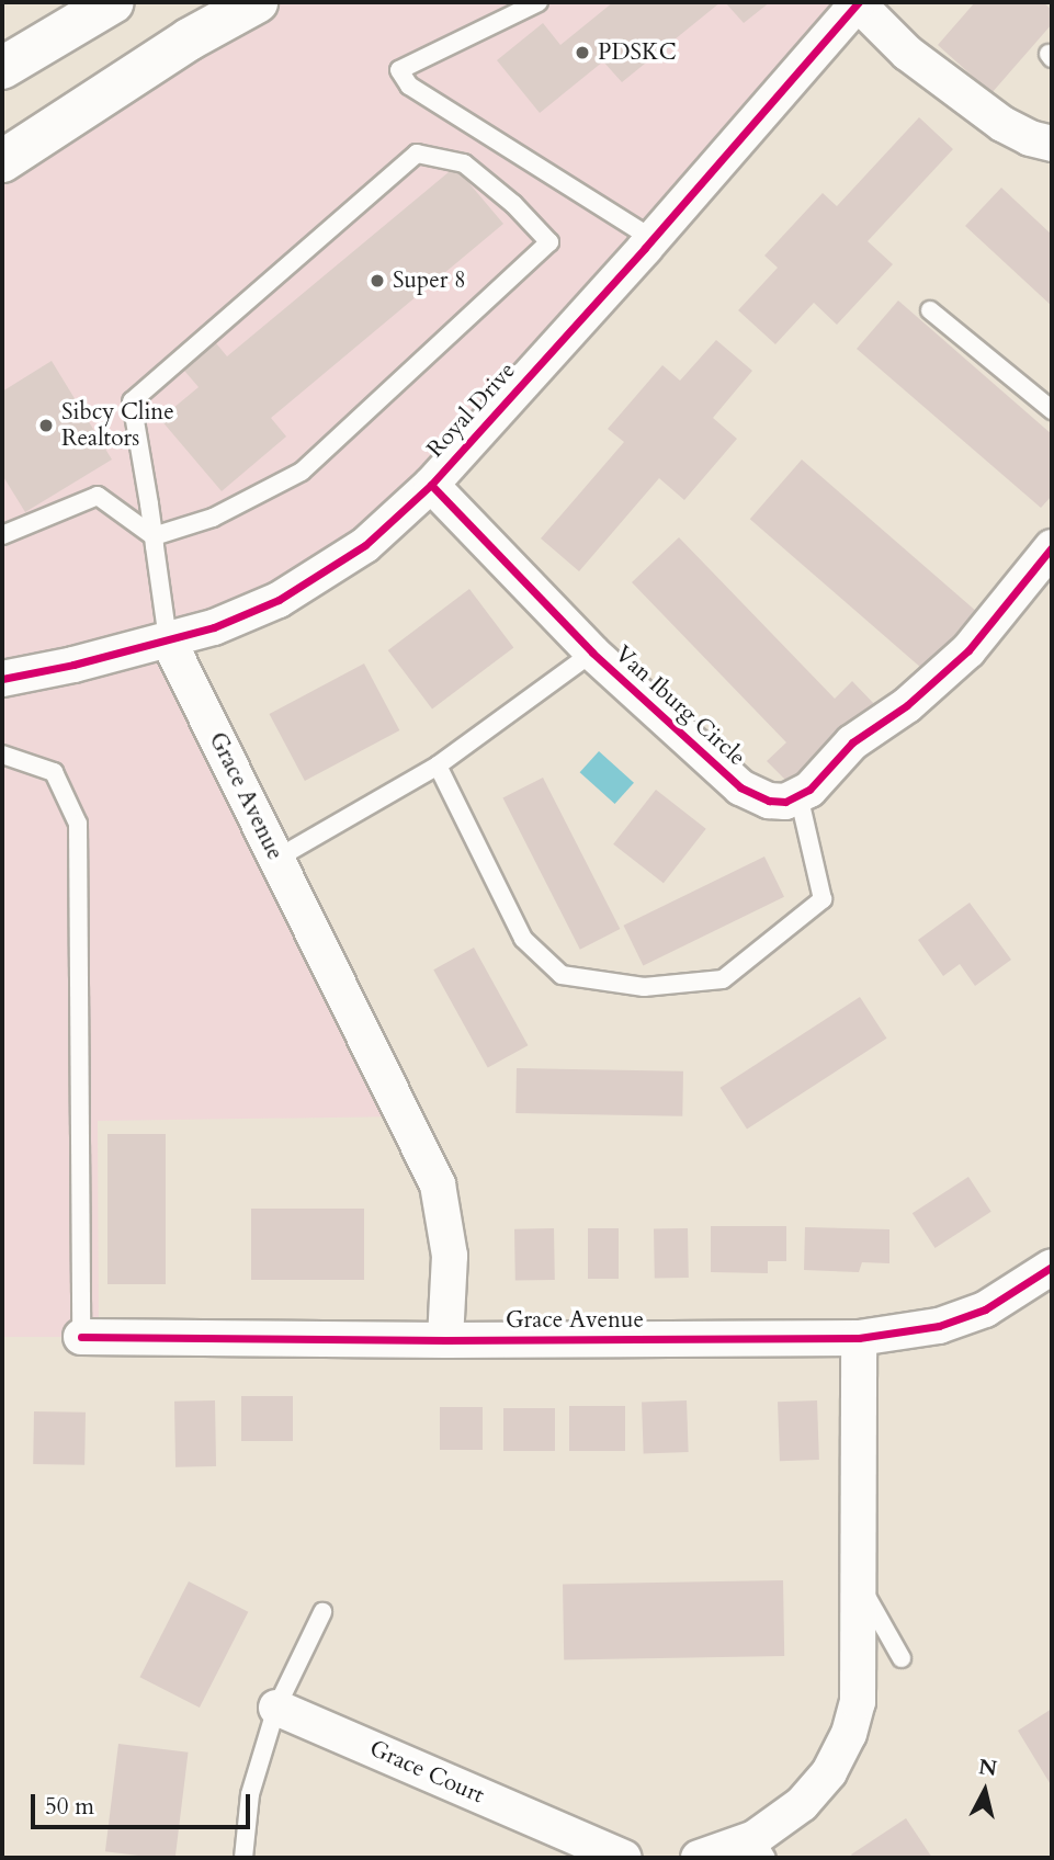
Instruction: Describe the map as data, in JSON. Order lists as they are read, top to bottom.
{
  "streets": {
    "street": [
      "Royal Drive",
      "Van Iburg Circle",
      "Grace Avenue",
      "Grace Court"
    ]
  },
  "crossings": [
    ["Royal Drive", "Van Iburg Circle"],
    ["Royal Drive", "Grace Avenue"]
  ],
  "places": ["PDSKC", "Super 8", "Sibcy Cline Realtors"],
  "scale_bar": "50 m",
  "north": "top"
}
